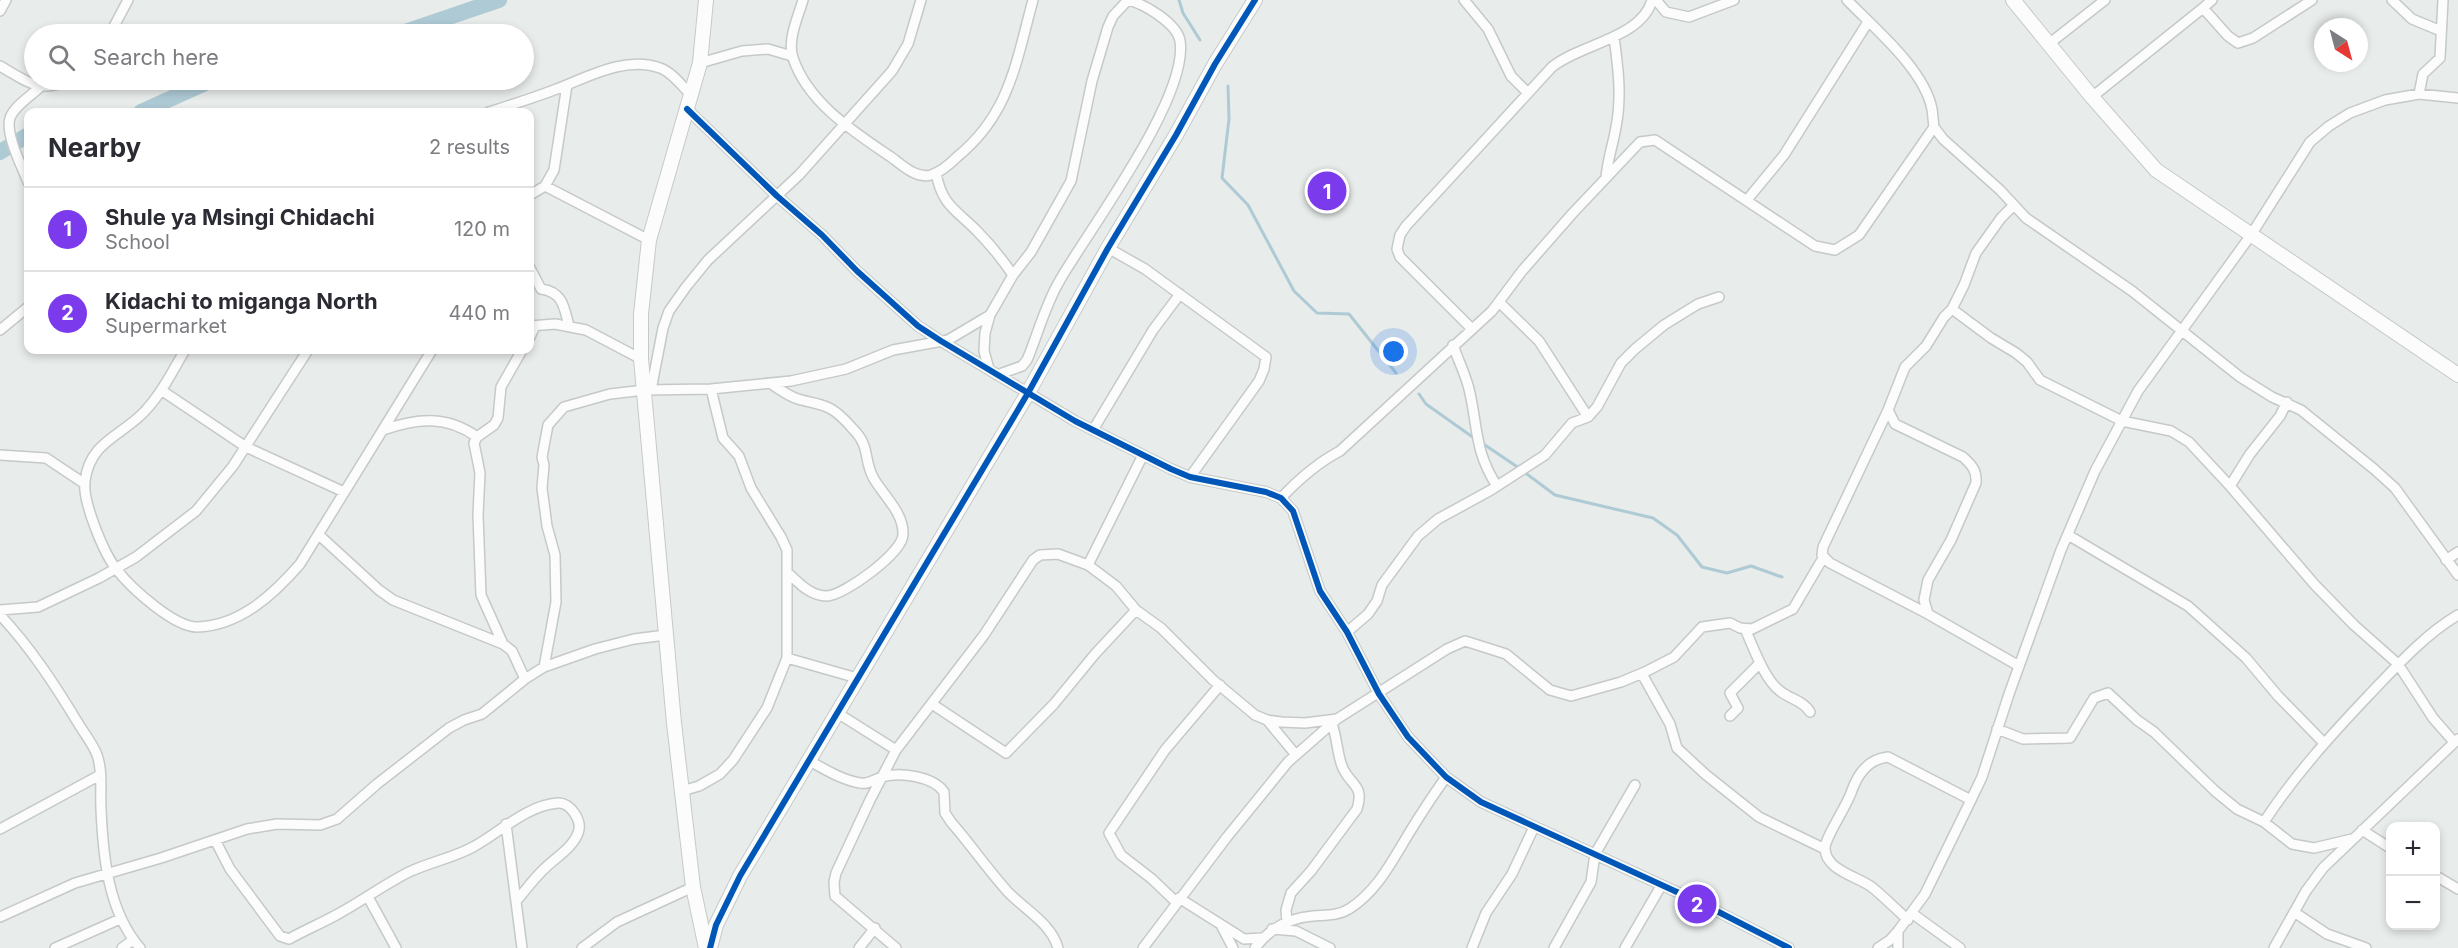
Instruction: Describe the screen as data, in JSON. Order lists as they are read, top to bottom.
{
  "north": "bottom right",
  "page": {
    "search": "Search here",
    "heading": ["Nearby", "2 results"],
    "pins": ["1", "2"],
    "list": [
      {
        "mark": "1",
        "name": "Shule ya Msingi Chidachi",
        "note": "School",
        "value": "120 m"
      },
      {
        "mark": "2",
        "name": "Kidachi to miganga North",
        "note": "Supermarket",
        "value": "440 m"
      }
    ],
    "map_buttons": ["+", "−"]
  }
}
